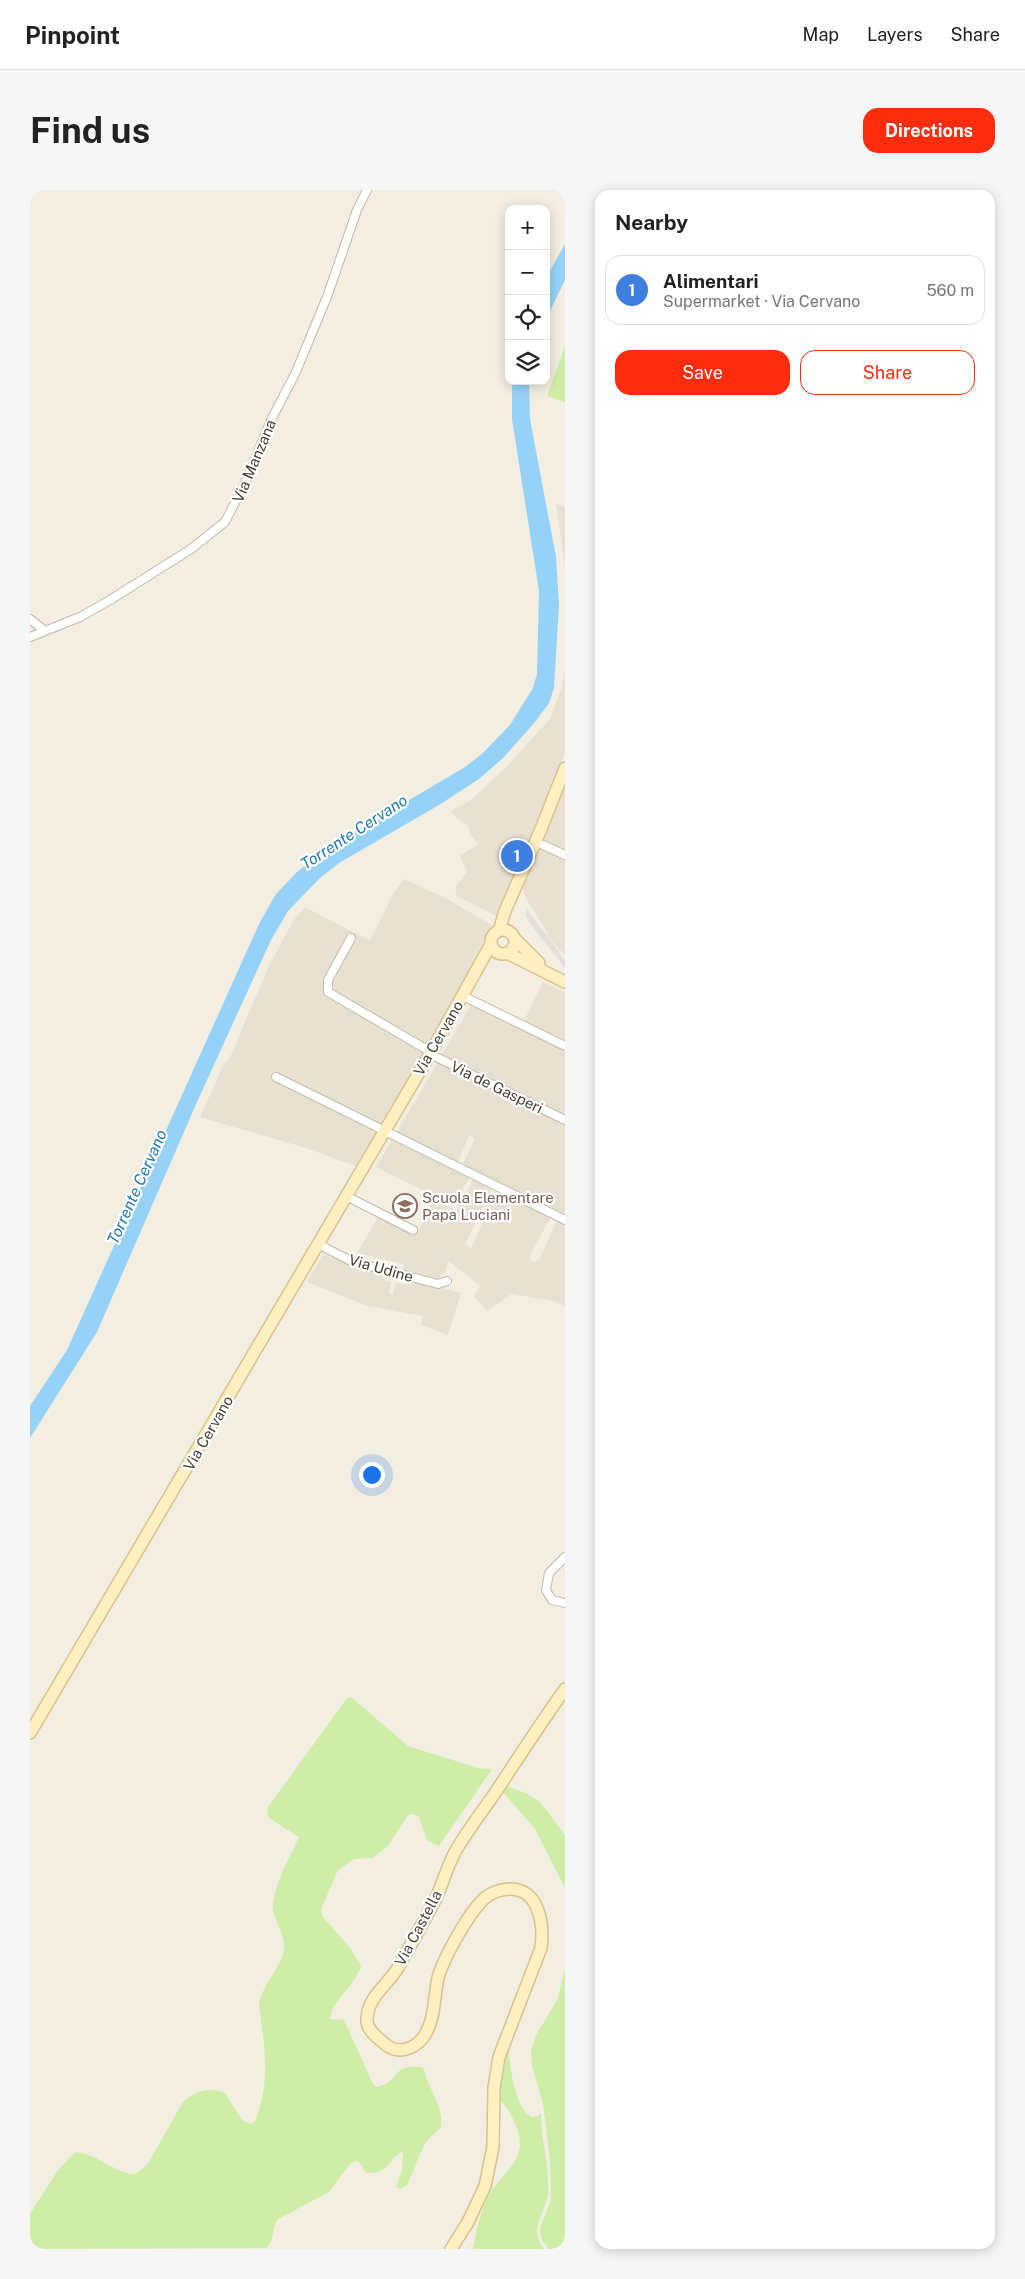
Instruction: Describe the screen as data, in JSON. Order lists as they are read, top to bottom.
{
  "streets": {
    "main road": ["Via Cervano", "Via Castella"],
    "street": ["Via Manzana", "Via de Gasperi", "Via Udine"]
  },
  "crossings": [
    ["Via Cervano", "Via de Gasperi"],
    ["Via Cervano", "Via Udine"]
  ],
  "water": ["Torrente Cervano"],
  "places": {
    "school or university": ["Scuola Elementare Papa Luciani"]
  },
  "page": {
    "header": "Pinpoint",
    "nav": ["Map", "Layers", "Share"],
    "buttons": [
      "Directions",
      ["Save", "Share"]
    ],
    "title": "Find us",
    "heading": "Nearby",
    "map_buttons": ["+", "−"],
    "list": [
      {
        "mark": "1",
        "name": "Alimentari",
        "note": "Supermarket · Via Cervano",
        "value": "560 m"
      }
    ],
    "pins": "1"
  }
}
